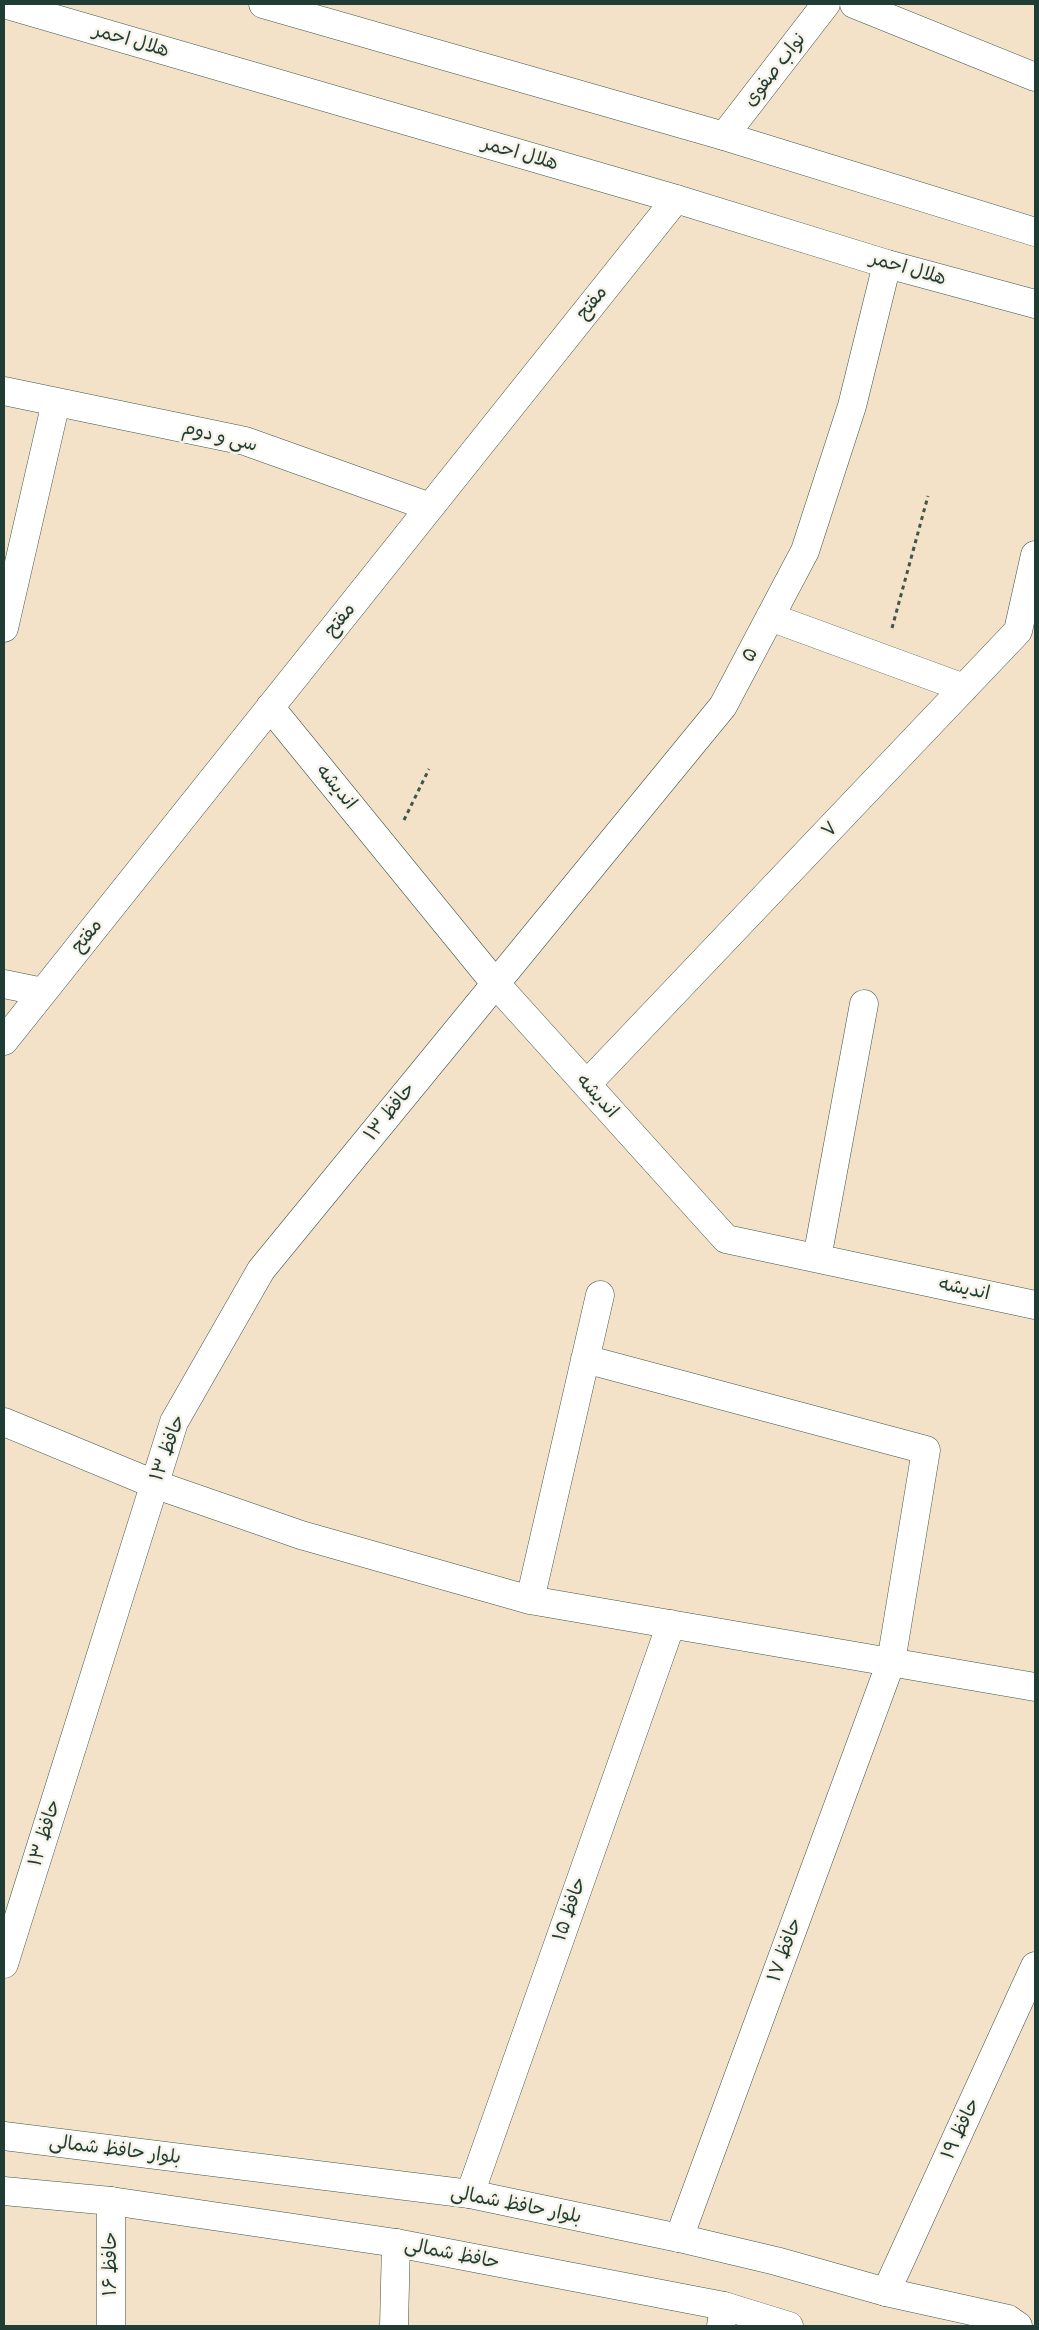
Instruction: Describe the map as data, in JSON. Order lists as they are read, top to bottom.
{
  "streets": {
    "street": [
      "هلال احمر",
      "نواب صفوی",
      "مفتح",
      "سی و دوم",
      "۵",
      "اندیشه",
      "۷",
      "حافظ ۱۳",
      "حافظ ۱۵",
      "حافظ ۱۷",
      "حافظ ۱۹",
      "بلوار حافظ شمالی",
      "حافظ شمالی",
      "حافظ ۱۶"
    ]
  },
  "crossings": [
    ["هلال احمر", "مفتح"],
    ["هلال احمر", "۵"],
    ["مفتح", "سی و دوم"],
    ["مفتح", "اندیشه"],
    ["۵", "اندیشه"],
    ["۵", "حافظ ۱۳"],
    ["اندیشه", "۷"],
    ["اندیشه", "حافظ ۱۳"],
    ["حافظ ۱۵", "بلوار حافظ شمالی"],
    ["حافظ ۱۷", "بلوار حافظ شمالی"],
    ["حافظ ۱۹", "بلوار حافظ شمالی"],
    ["حافظ شمالی", "حافظ ۱۶"]
  ]
}
